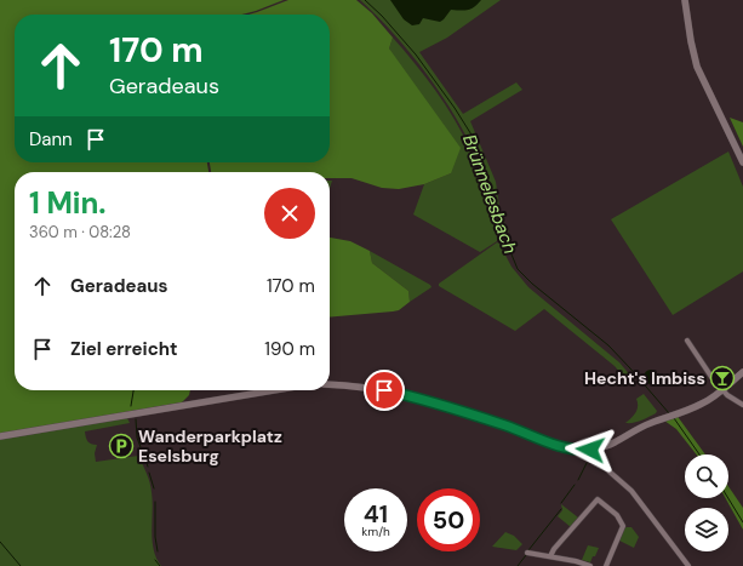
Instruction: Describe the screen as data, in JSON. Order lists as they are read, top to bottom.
{
  "water": ["Brünnelesbach"],
  "places": {
    "bar": ["Hecht's Imbiss"],
    "parking": ["Wanderparkplatz Eselsburg"]
  },
  "page": {
    "turn": ["170 m", "Geradeaus"],
    "then": "Dann",
    "heading": ["1 Min.", "360 m · 08:28"],
    "list": [
      {
        "name": "Geradeaus",
        "value": "170 m"
      },
      {
        "name": "Ziel erreicht",
        "value": "190 m"
      }
    ],
    "speed": "41 km/h",
    "limit": "50"
  }
}
